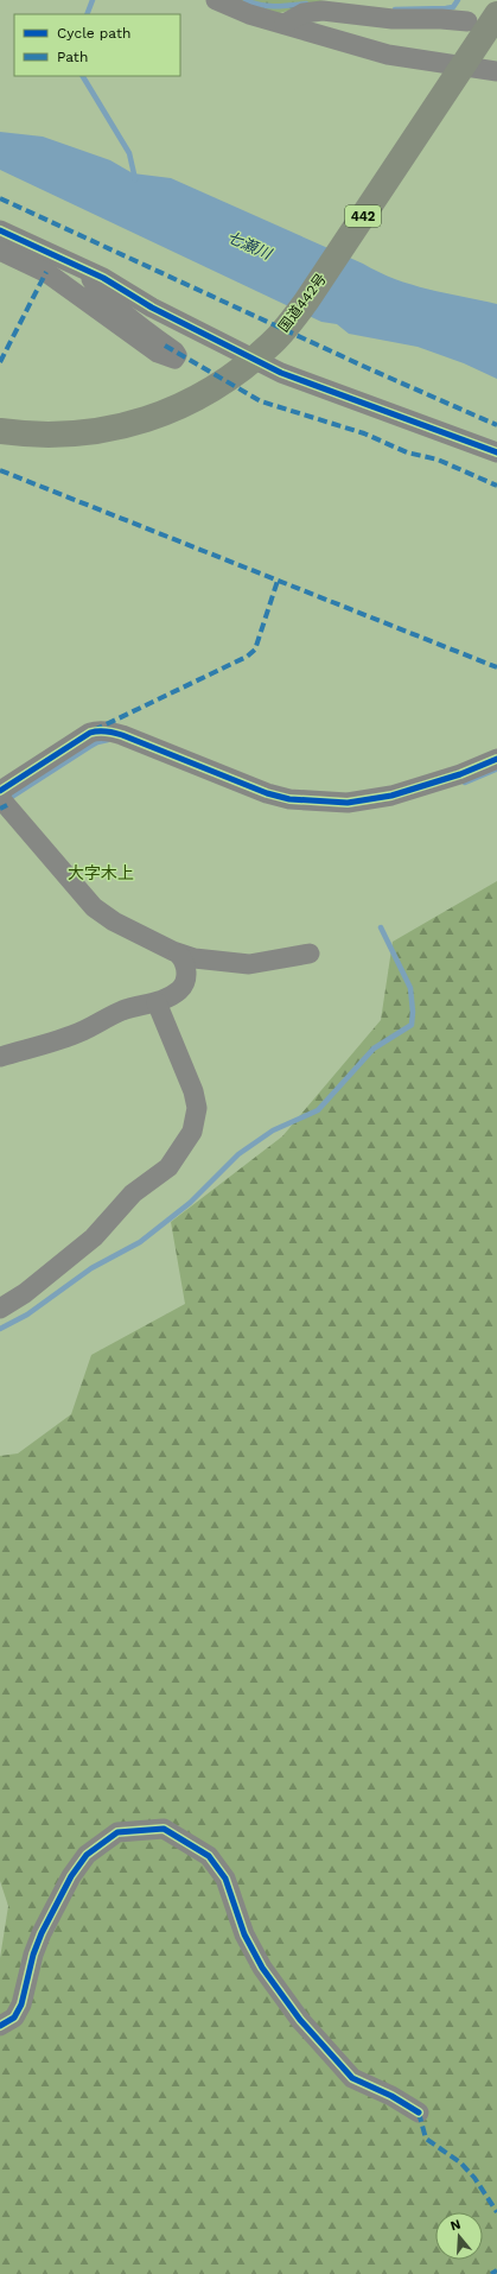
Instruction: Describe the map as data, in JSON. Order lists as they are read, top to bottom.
{
  "streets": {
    "highway": ["442", "国道442号"]
  },
  "districts": ["大字木上"],
  "water": ["七瀬川"],
  "legend": ["Cycle path", "Path"],
  "north": "top"
}
